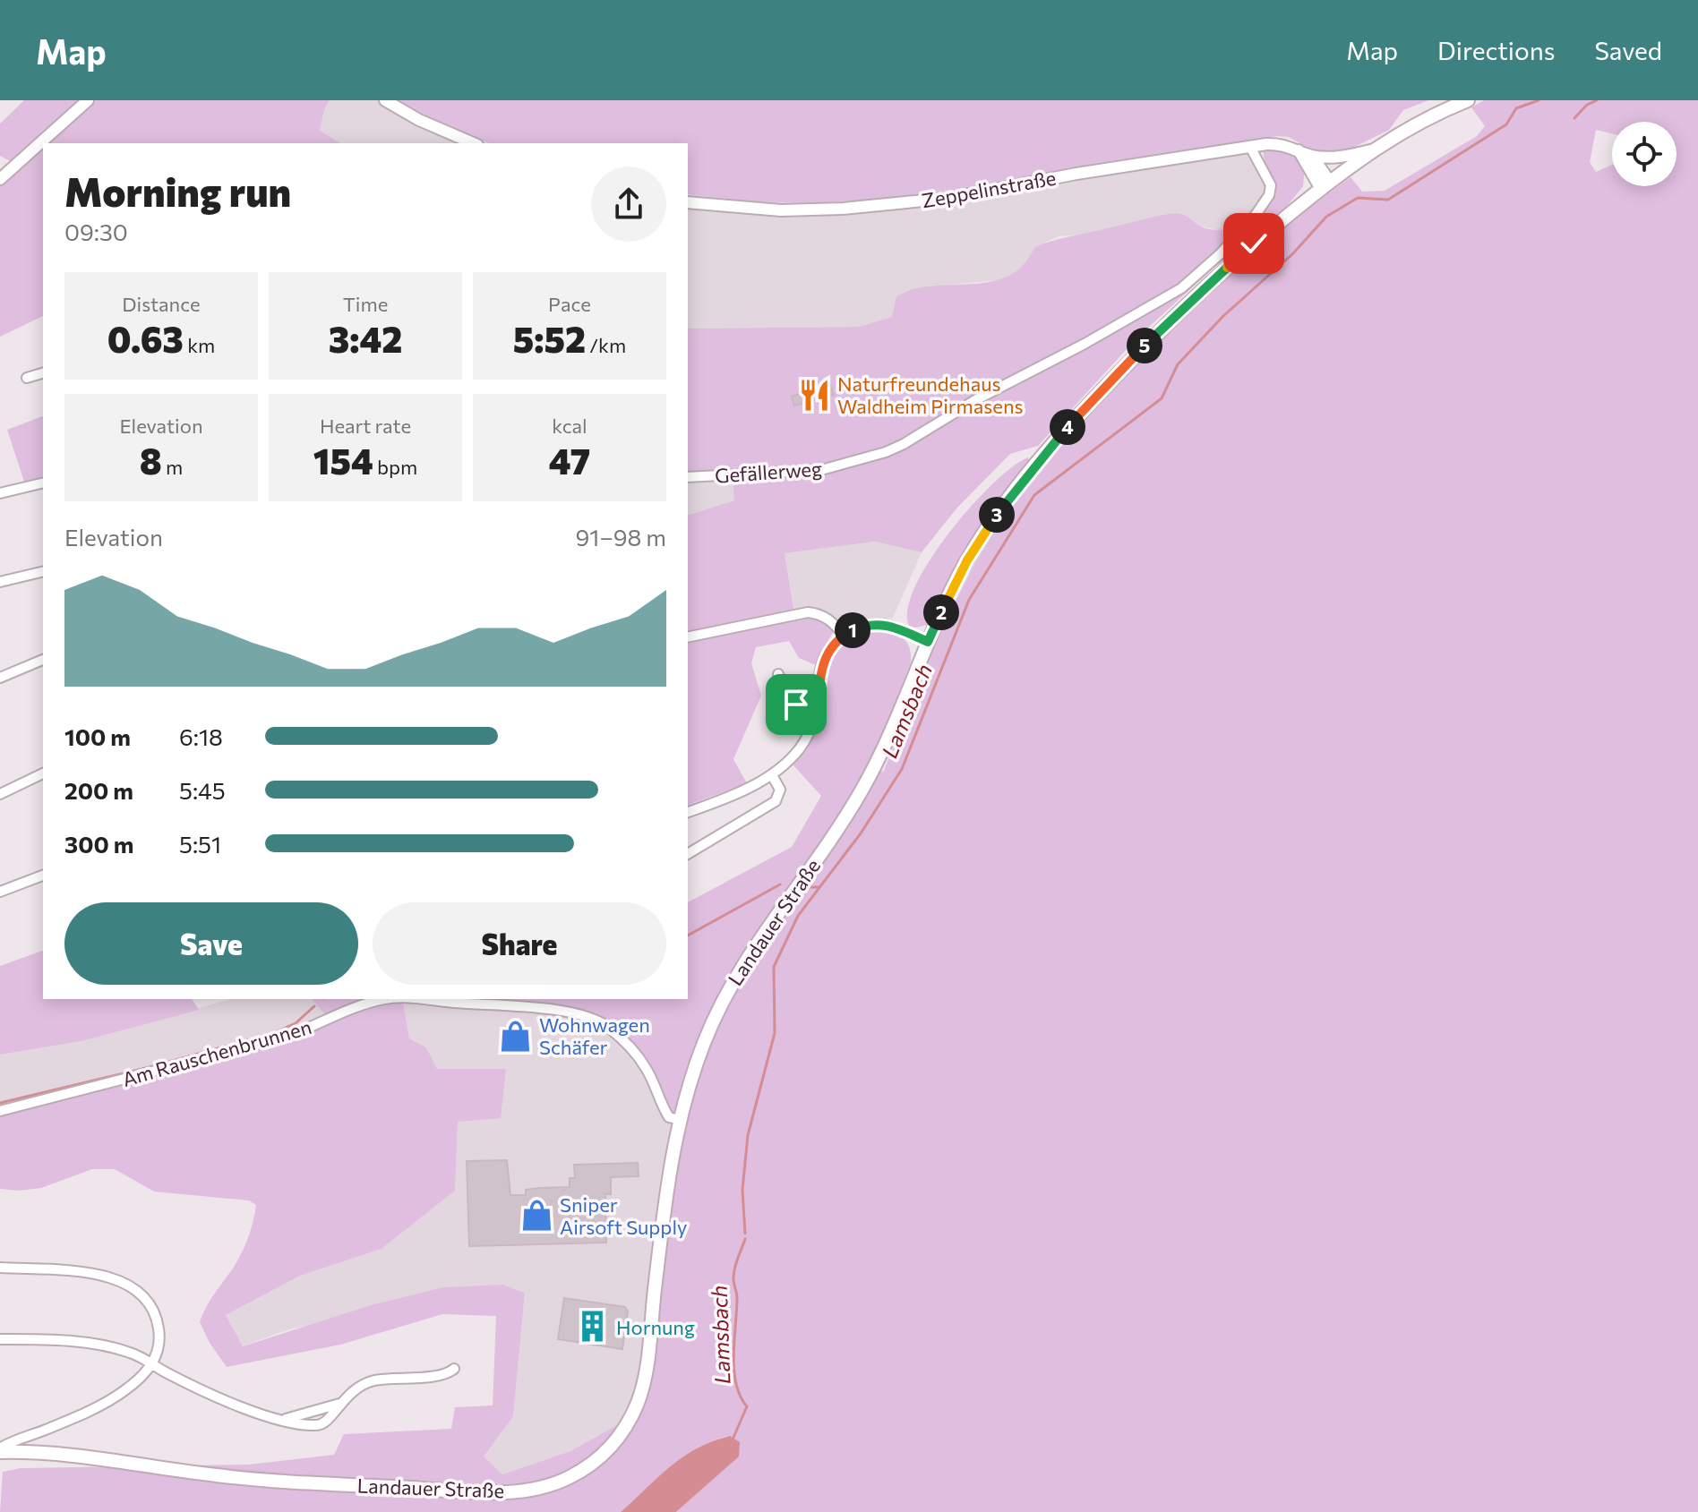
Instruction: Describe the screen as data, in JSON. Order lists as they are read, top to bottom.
{
  "streets": {
    "main road": ["Landauer Straße"],
    "street": ["Zeppelinstraße", "Gefällerweg", "Am Rauschenbrunnen"]
  },
  "crossings": [
    ["Zeppelinstraße", "Gefällerweg"],
    ["Landauer Straße", "Am Rauschenbrunnen"]
  ],
  "water": ["Lamsbach"],
  "places": {
    "restaurant": ["Naturfreundehaus Waldheim Pirmasens"],
    "shop": ["Wohnwagen Schäfer", "Sniper Airsoft Supply"],
    "building": ["Hornung"]
  },
  "page": {
    "header": "Map",
    "nav": ["Map", "Directions", "Saved"],
    "heading": ["Morning run", "09:30"],
    "stats": [
      ["Distance", "0.63 km"],
      ["Time", "3:42"],
      ["Pace", "5:52 /km"],
      ["Elevation", "8 m"],
      ["Heart rate", "154 bpm"],
      ["kcal", "47"]
    ],
    "pins": [
      "5",
      "4",
      "3",
      "2",
      "1"
    ],
    "chart": ["Elevation", "91–98 m"],
    "list": [
      {
        "name": "100 m",
        "note": "6:18"
      },
      {
        "name": "200 m",
        "note": "5:45"
      },
      {
        "name": "300 m",
        "note": "5:51"
      }
    ],
    "buttons": ["Save", "Share"]
  }
}
